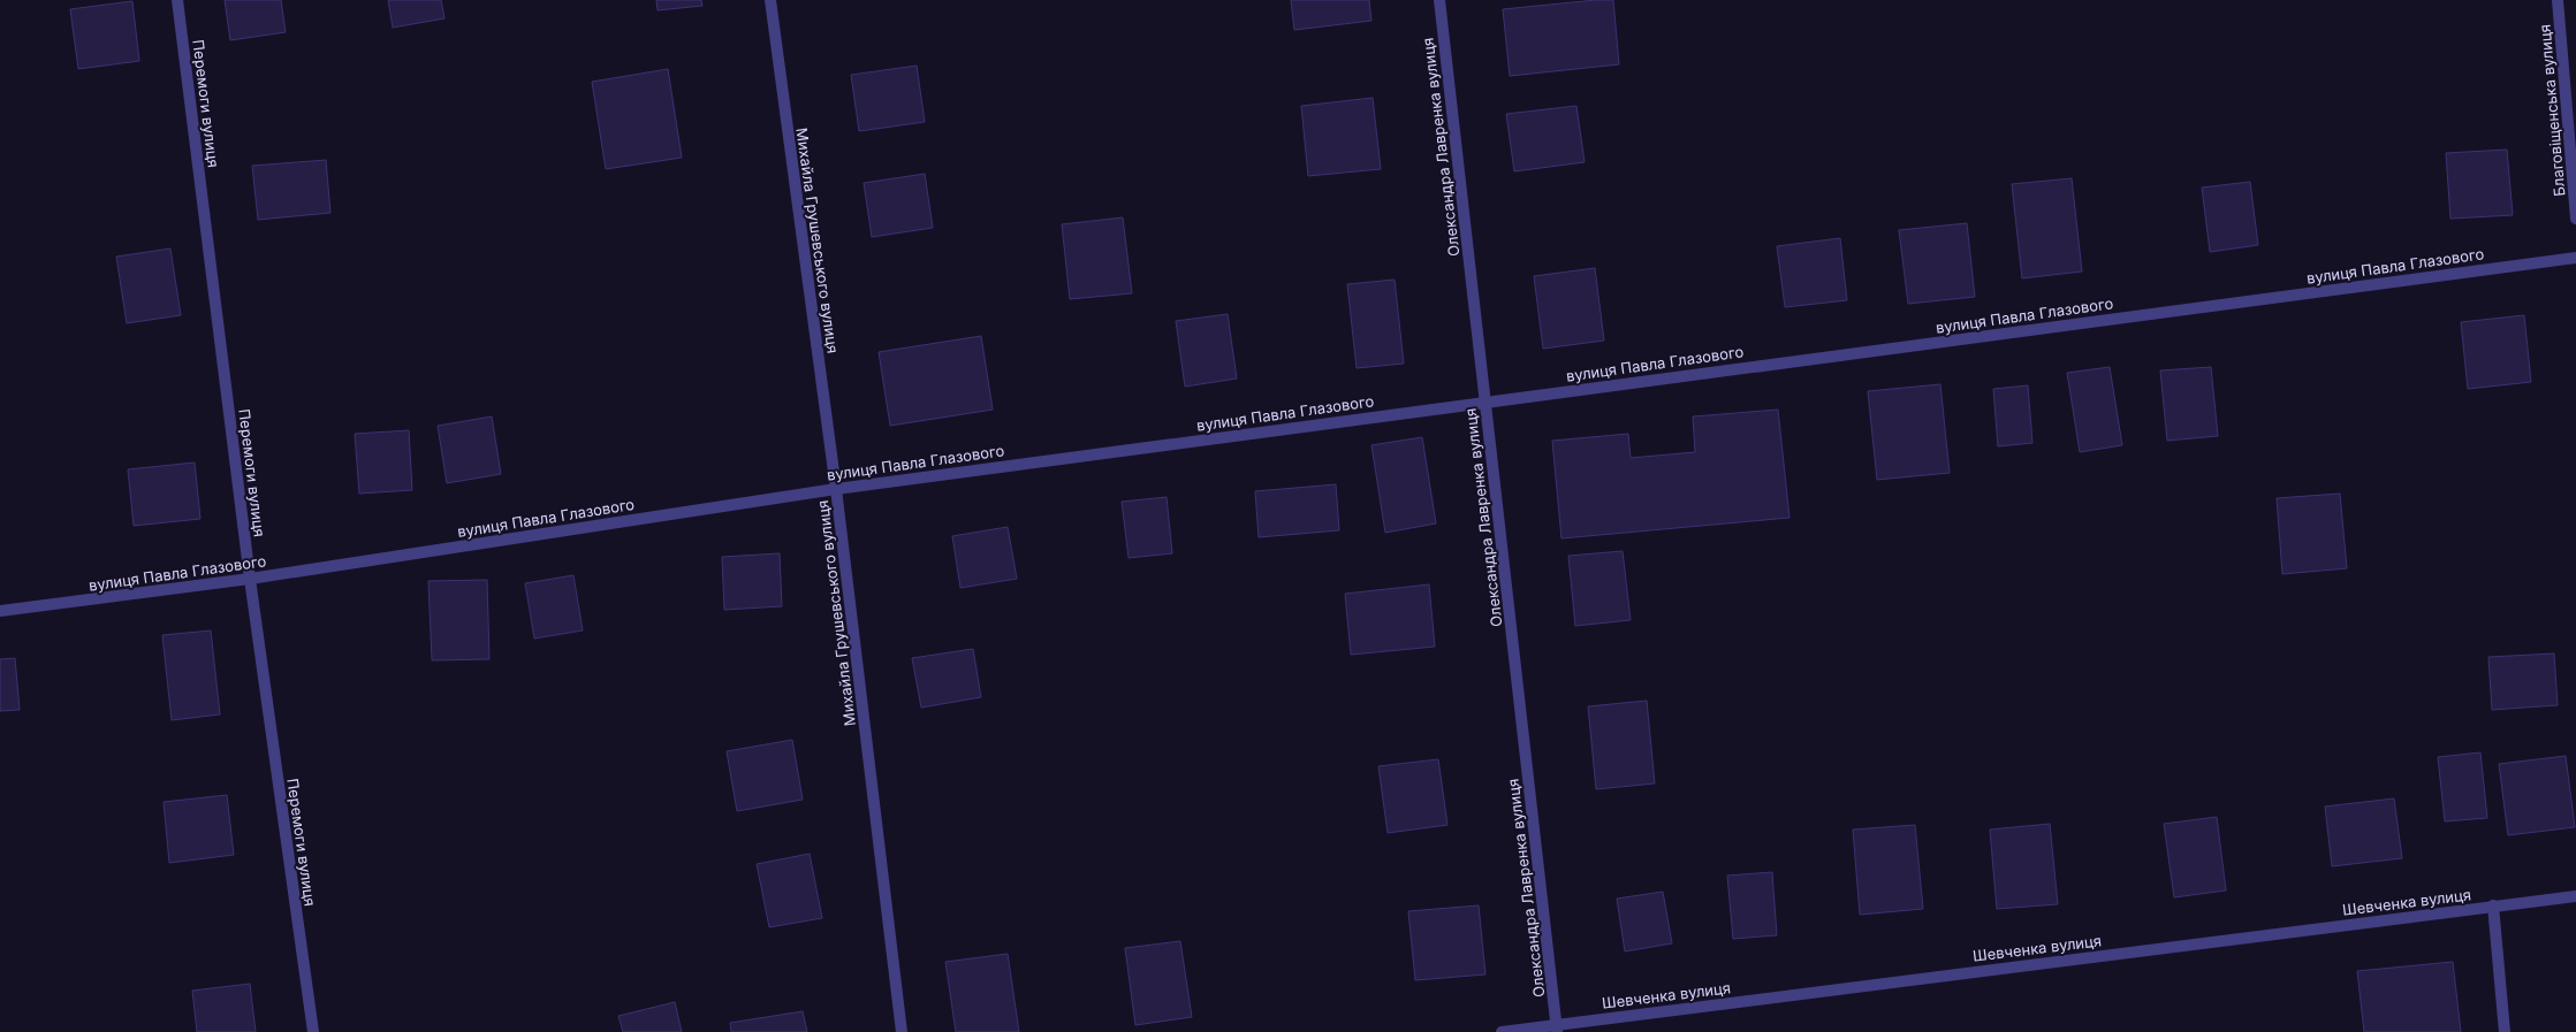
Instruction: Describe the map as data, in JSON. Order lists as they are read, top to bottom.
{
  "streets": {
    "street": [
      "Перемоги вулиця",
      "Благовіщенська вулиця",
      "Олександра Лавренка вулиця",
      "Михайла Грушевського вулиця",
      "вулиця Павла Глазового",
      "Шевченка вулиця"
    ]
  },
  "crossings": [
    ["Перемоги вулиця", "вулиця Павла Глазового"],
    ["Олександра Лавренка вулиця", "вулиця Павла Глазового"],
    ["Олександра Лавренка вулиця", "Шевченка вулиця"],
    ["Михайла Грушевського вулиця", "вулиця Павла Глазового"]
  ]
}
